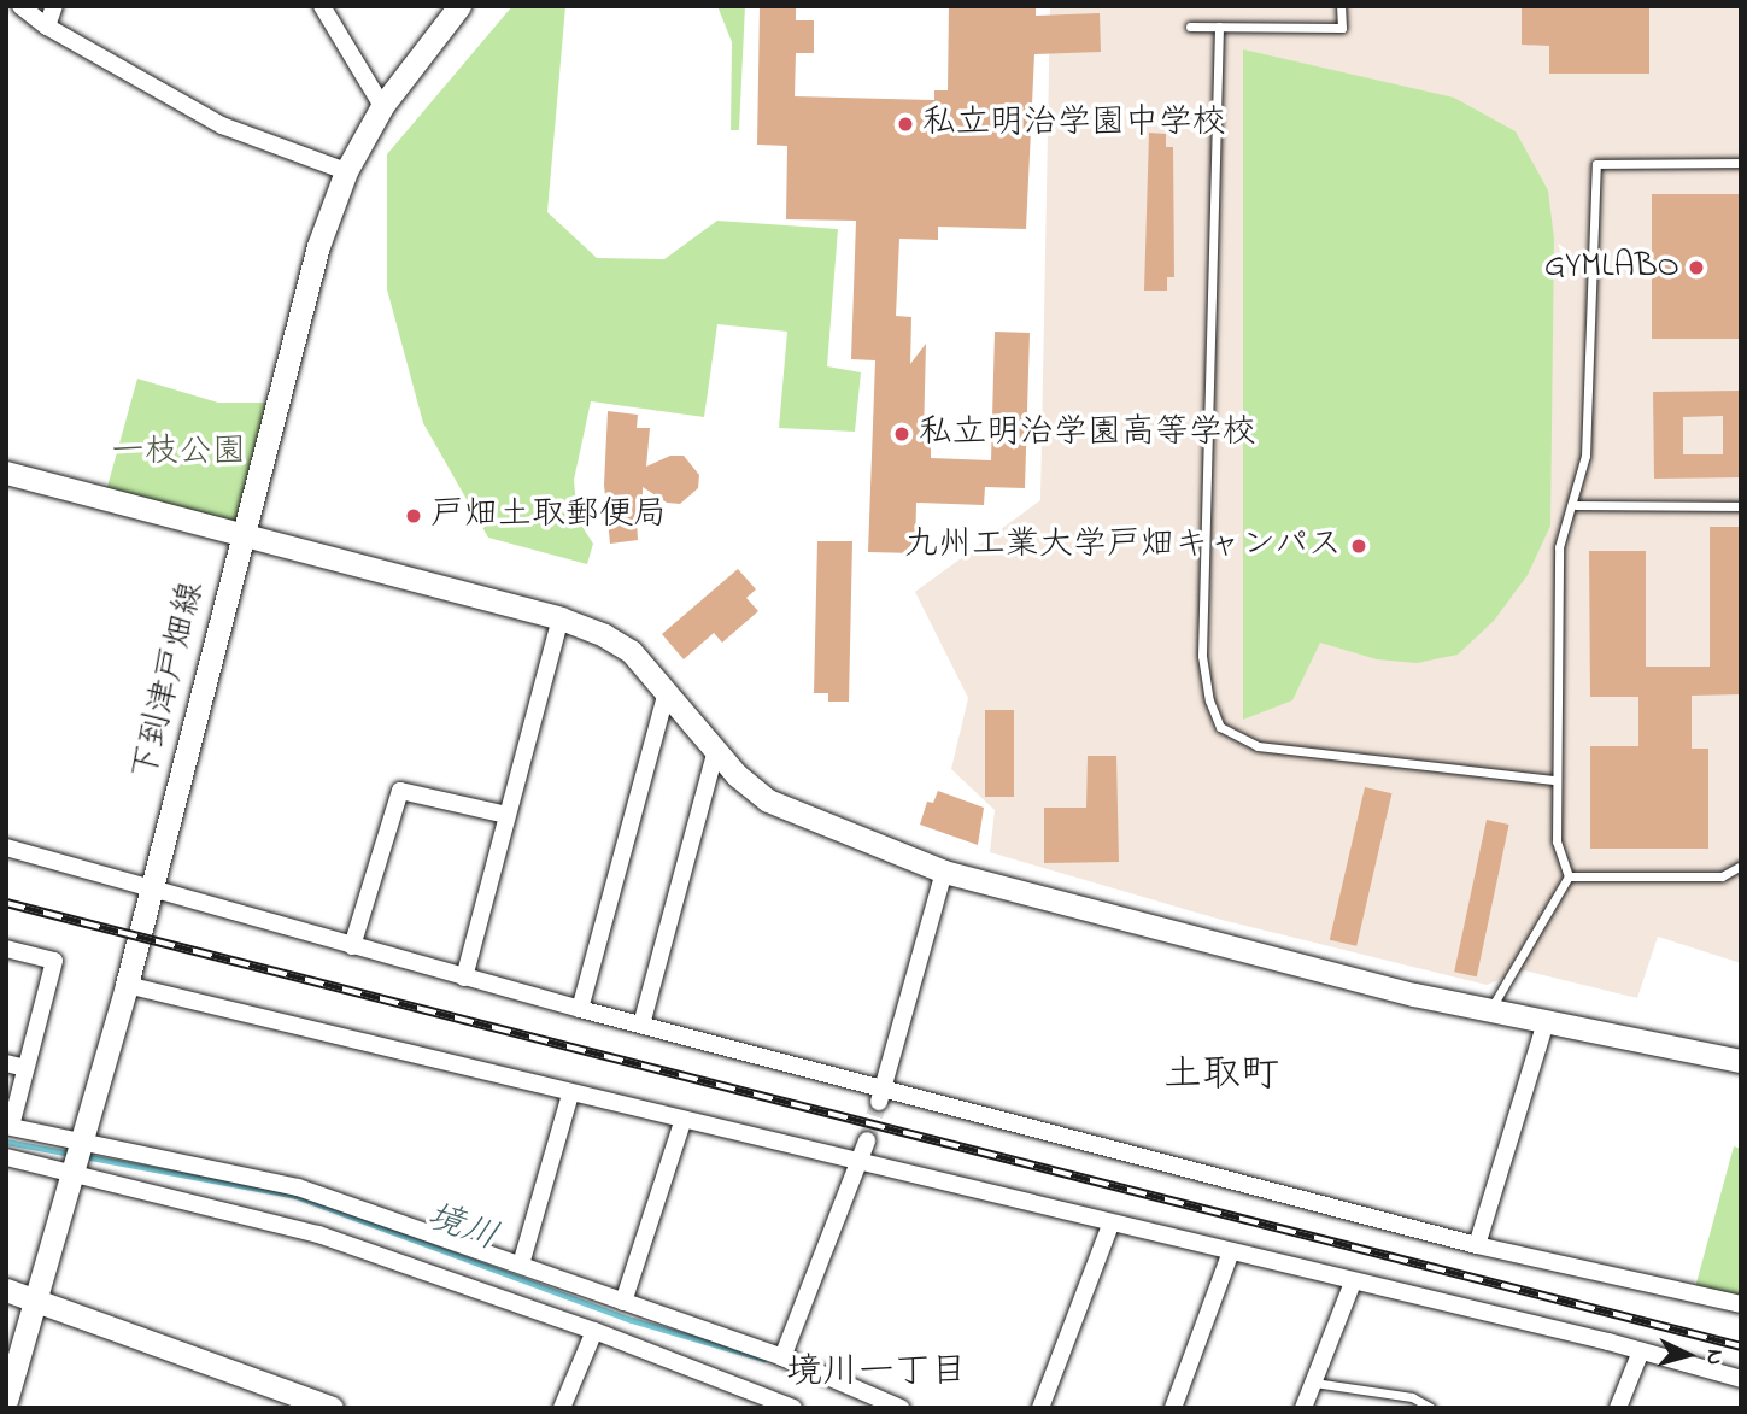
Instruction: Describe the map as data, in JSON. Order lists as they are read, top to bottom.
{
  "streets": {
    "street": ["下到津戸畑線"]
  },
  "districts": ["土取町", "境川一丁目"],
  "water": ["境川"],
  "parks": ["一枝公園"],
  "places": [
    "私立明治学園中学校",
    "GYMLABO",
    "私立明治学園高等学校",
    "戸畑土取郵便局",
    "九州工業大学戸畑キャンパス"
  ],
  "north": "right"
}
